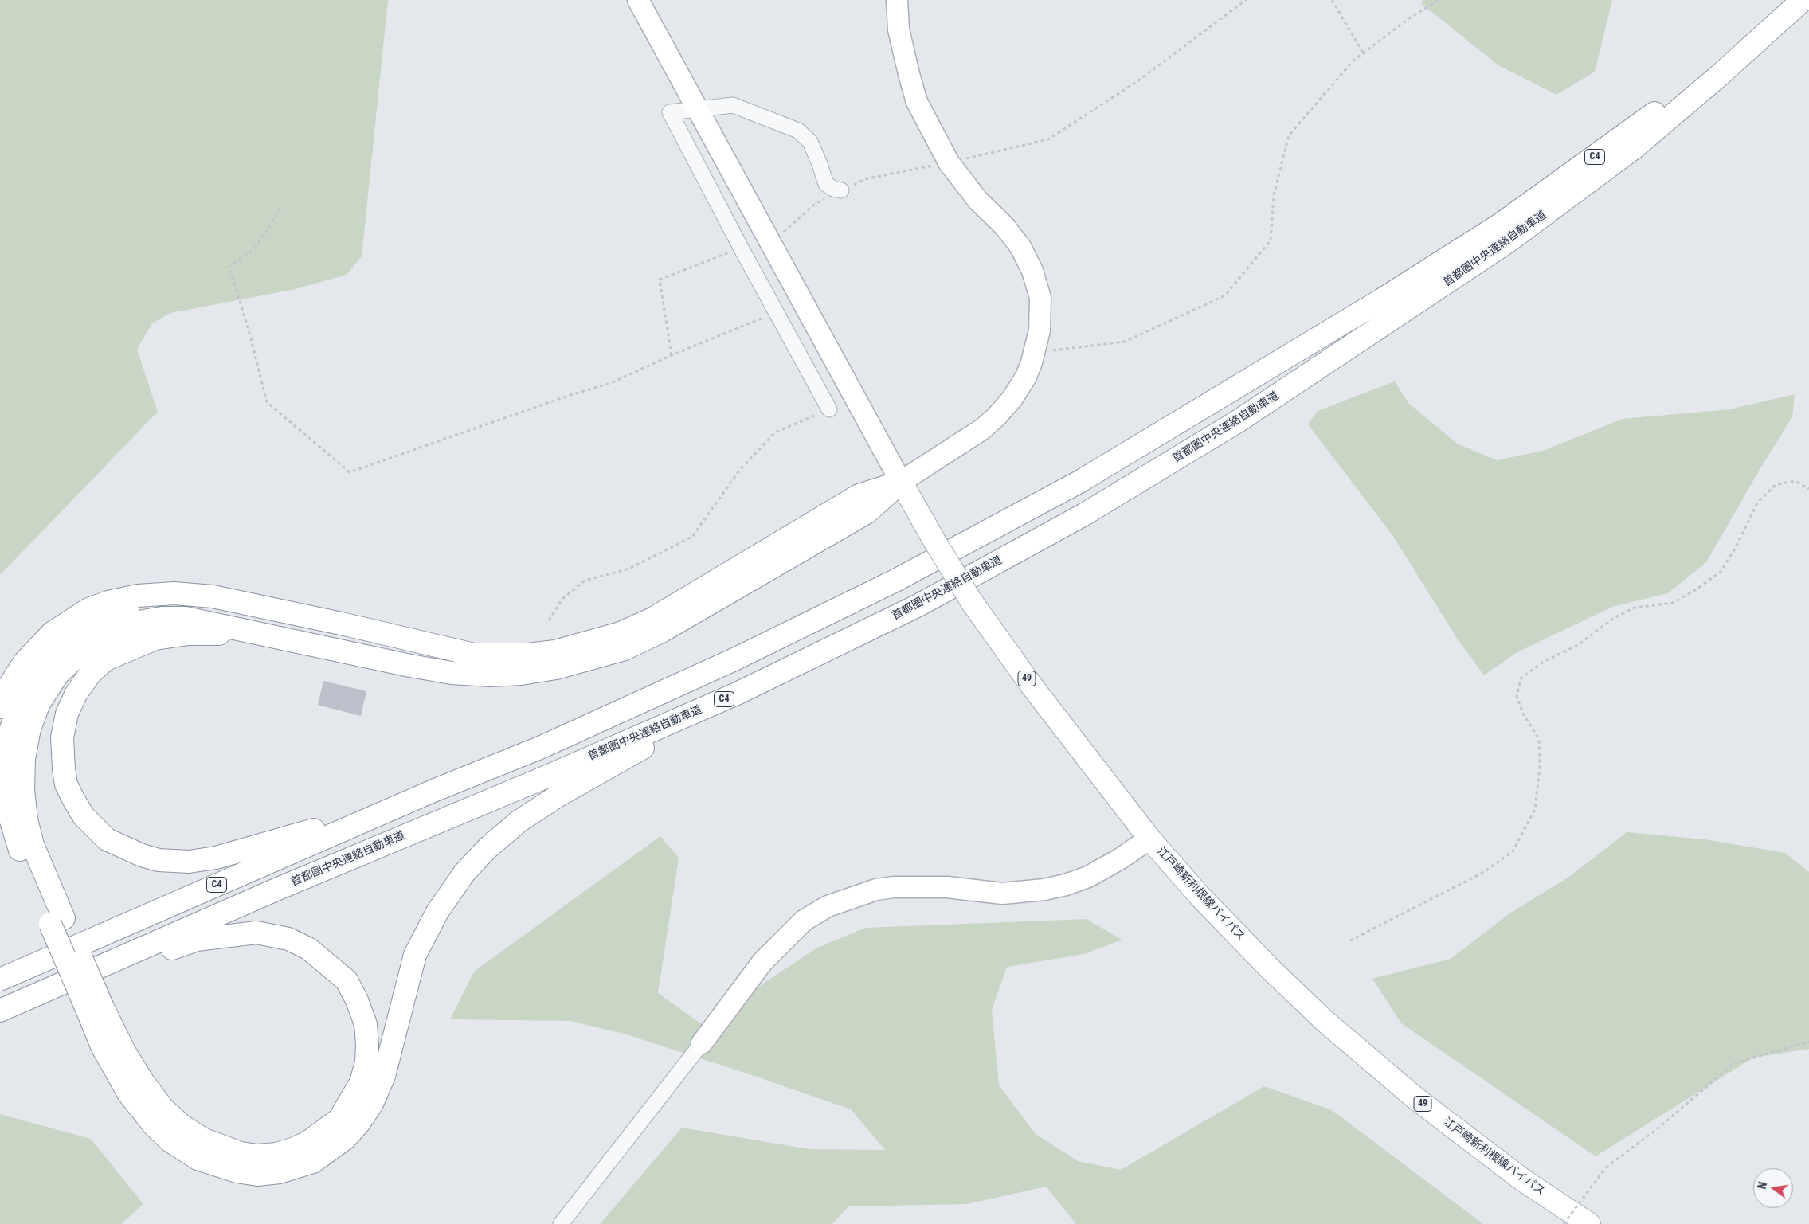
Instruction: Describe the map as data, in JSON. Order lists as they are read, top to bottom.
{
  "streets": {
    "main road": [
      "C4",
      "首都圏中央連絡自動車道",
      "49",
      "江戸崎新利根線バイパス"
    ]
  },
  "north": "left"
}
